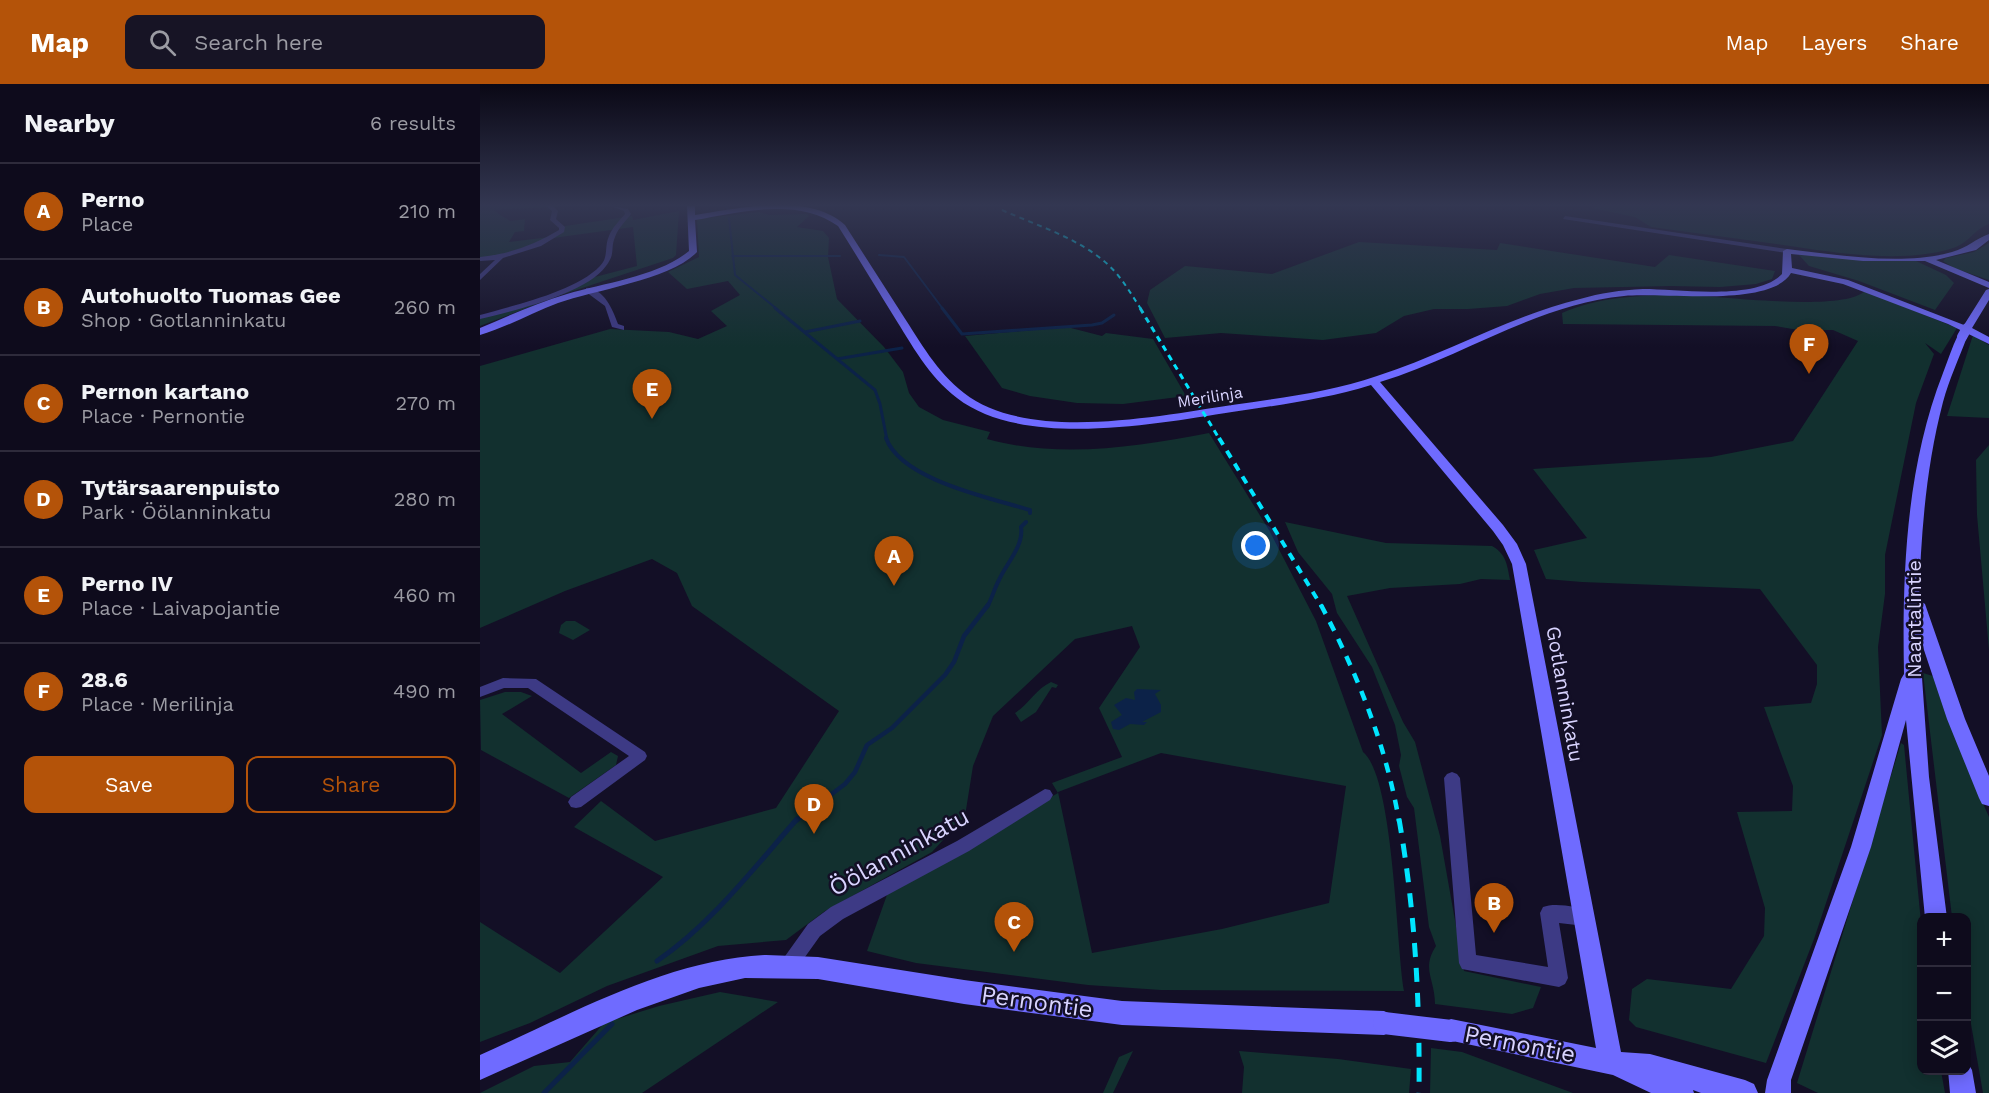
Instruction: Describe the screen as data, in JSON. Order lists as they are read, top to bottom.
{
  "streets": {
    "street": [
      "Merilinja",
      "Naantalintie",
      "Gotlanninkatu",
      "Öölanninkatu",
      "Pernontie"
    ]
  },
  "crossings": [
    ["Merilinja", "Gotlanninkatu"],
    ["Gotlanninkatu", "Pernontie"],
    ["Öölanninkatu", "Pernontie"]
  ],
  "page": {
    "header": "Map",
    "search": "Search here",
    "nav": ["Map", "Layers", "Share"],
    "heading": ["Nearby", "6 results"],
    "list": [
      {
        "mark": "A",
        "name": "Perno",
        "note": "Place",
        "value": "210 m"
      },
      {
        "mark": "B",
        "name": "Autohuolto Tuomas Gee",
        "note": "Shop · Gotlanninkatu",
        "value": "260 m"
      },
      {
        "mark": "C",
        "name": "Pernon kartano",
        "note": "Place · Pernontie",
        "value": "270 m"
      },
      {
        "mark": "D",
        "name": "Tytärsaarenpuisto",
        "note": "Park · Öölanninkatu",
        "value": "280 m"
      },
      {
        "mark": "E",
        "name": "Perno IV",
        "note": "Place · Laivapojantie",
        "value": "460 m"
      },
      {
        "mark": "F",
        "name": "28.6",
        "note": "Place · Merilinja",
        "value": "490 m"
      }
    ],
    "pins": [
      "F",
      "E",
      "A",
      "D",
      "B",
      "C"
    ],
    "buttons": ["Save", "Share"],
    "map_buttons": ["+", "−"]
  }
}
